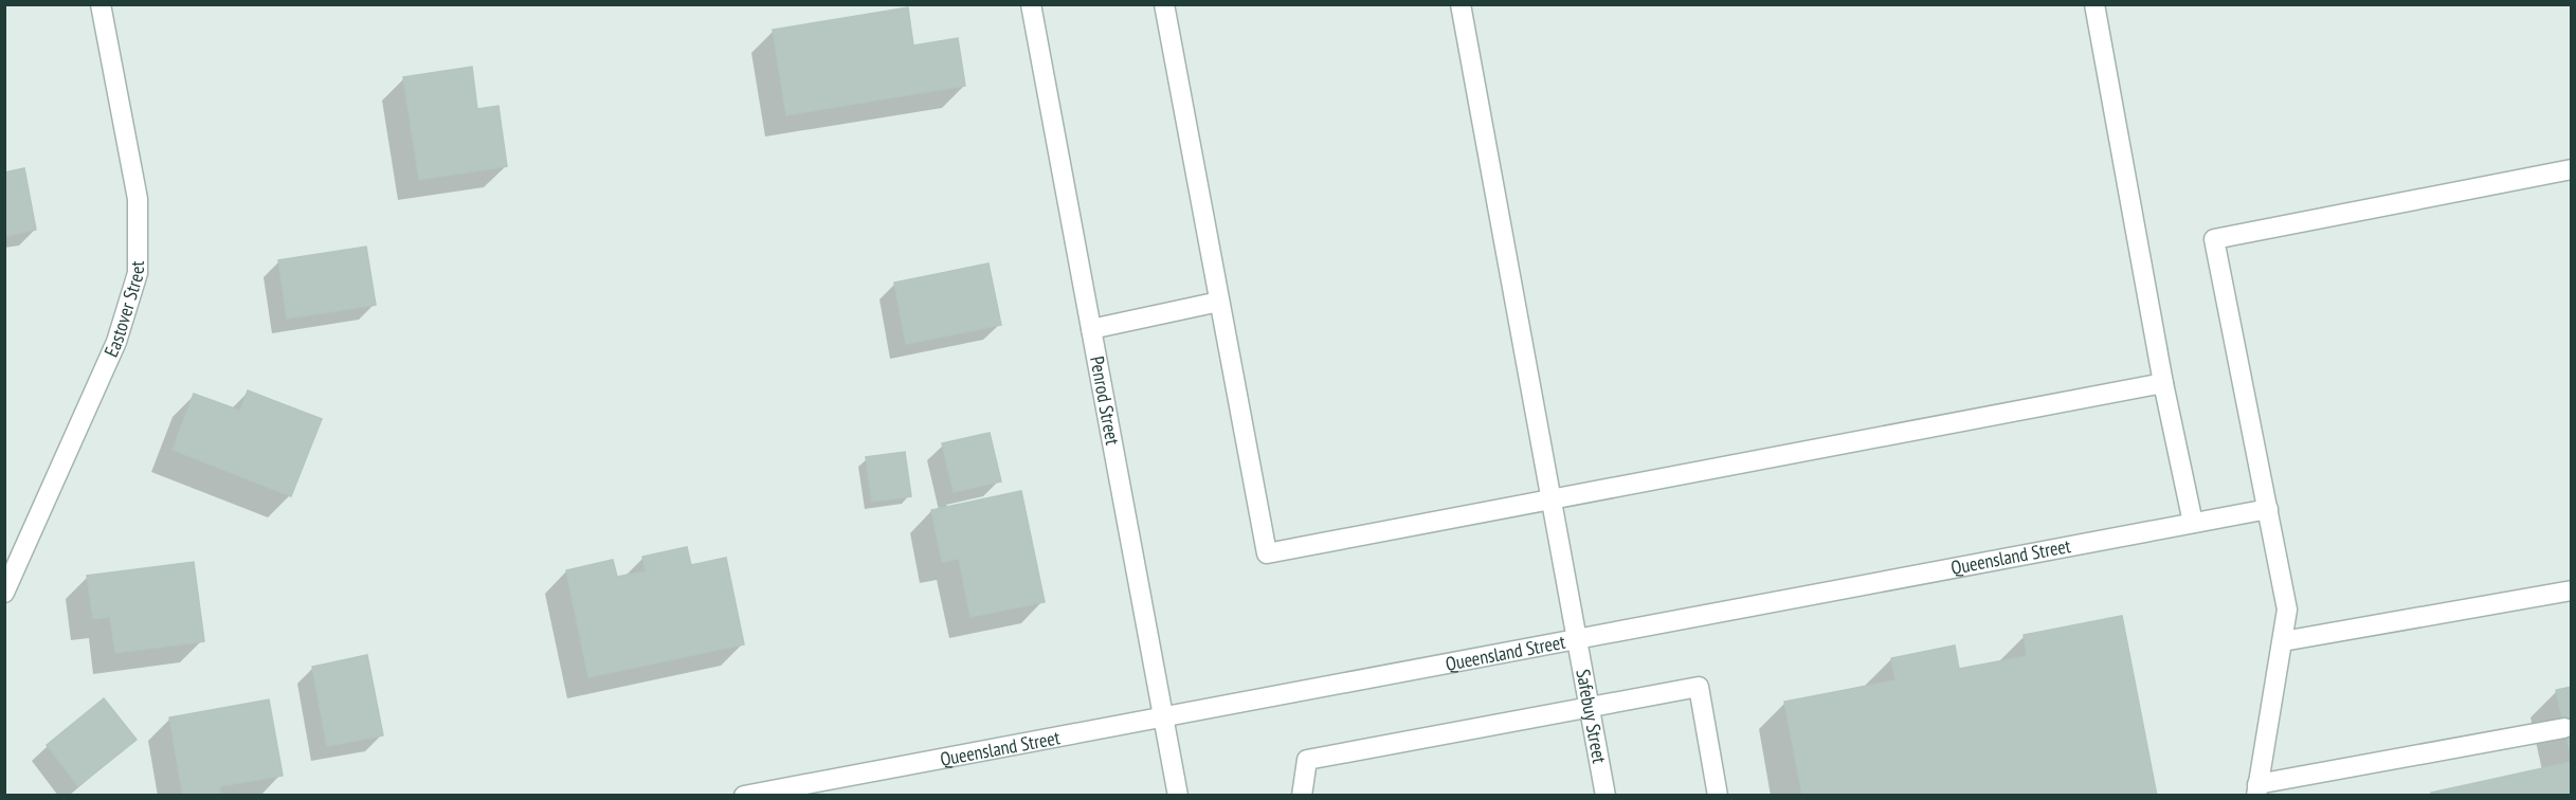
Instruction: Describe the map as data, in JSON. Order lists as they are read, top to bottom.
{
  "streets": {
    "street": [
      "Eastover Street",
      "Penrod Street",
      "Queensland Street",
      "Safebuy Street"
    ]
  },
  "crossings": [
    ["Penrod Street", "Queensland Street"],
    ["Queensland Street", "Safebuy Street"]
  ]
}
